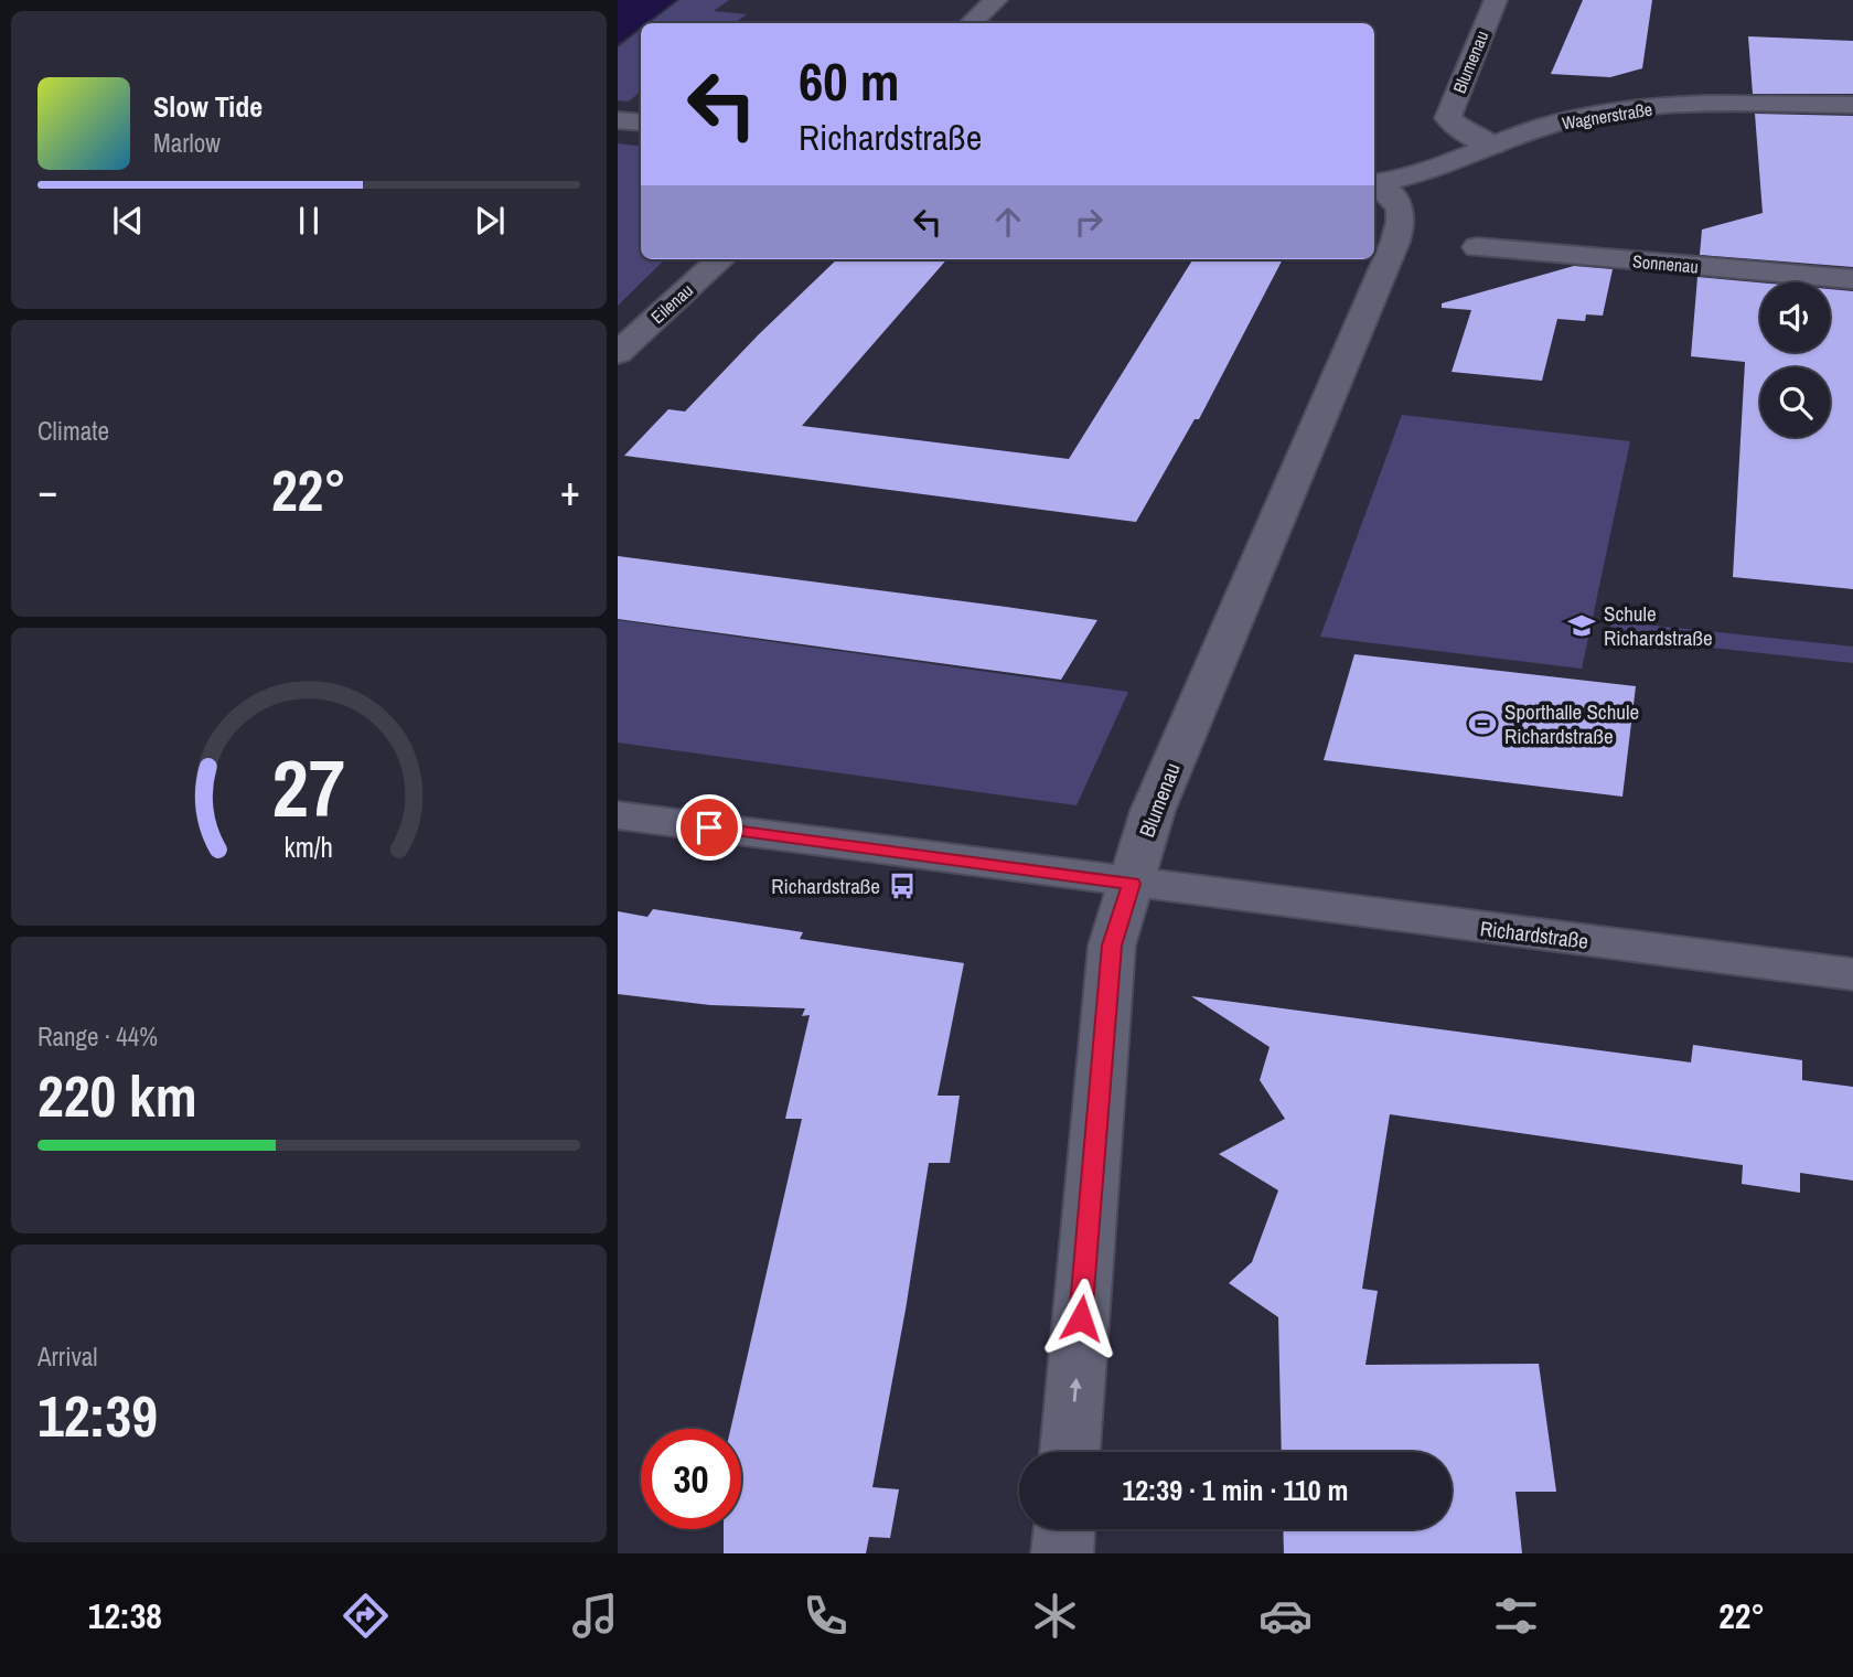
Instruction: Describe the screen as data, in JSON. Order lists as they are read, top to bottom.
{
  "streets": {
    "street": [
      "Blumenau",
      "Wagnerstraße",
      "Sonnenau",
      "Eilenau",
      "Richardstraße"
    ]
  },
  "crossings": [
    ["Blumenau", "Wagnerstraße"],
    ["Blumenau", "Richardstraße"]
  ],
  "one_way": ["Blumenau"],
  "places": {
    "school or university": ["Schule Richardstraße"],
    "sports": ["Sporthalle Schule Richardstraße"],
    "bus stop": ["Richardstraße"]
  },
  "page": {
    "turn": ["60 m", "Richardstraße"],
    "song": ["Slow Tide", "Marlow"],
    "tile": [
      "Climate",
      ["Range · 44%", "220 km"],
      ["Arrival", "12:39"]
    ],
    "heat": ["−", "22°", "+"],
    "limit": "30",
    "trip": "12:39 · 1 min · 110 m",
    "tabs": ["12:38", "22°"],
    "gauge": ["27", "km/h"]
  }
}
